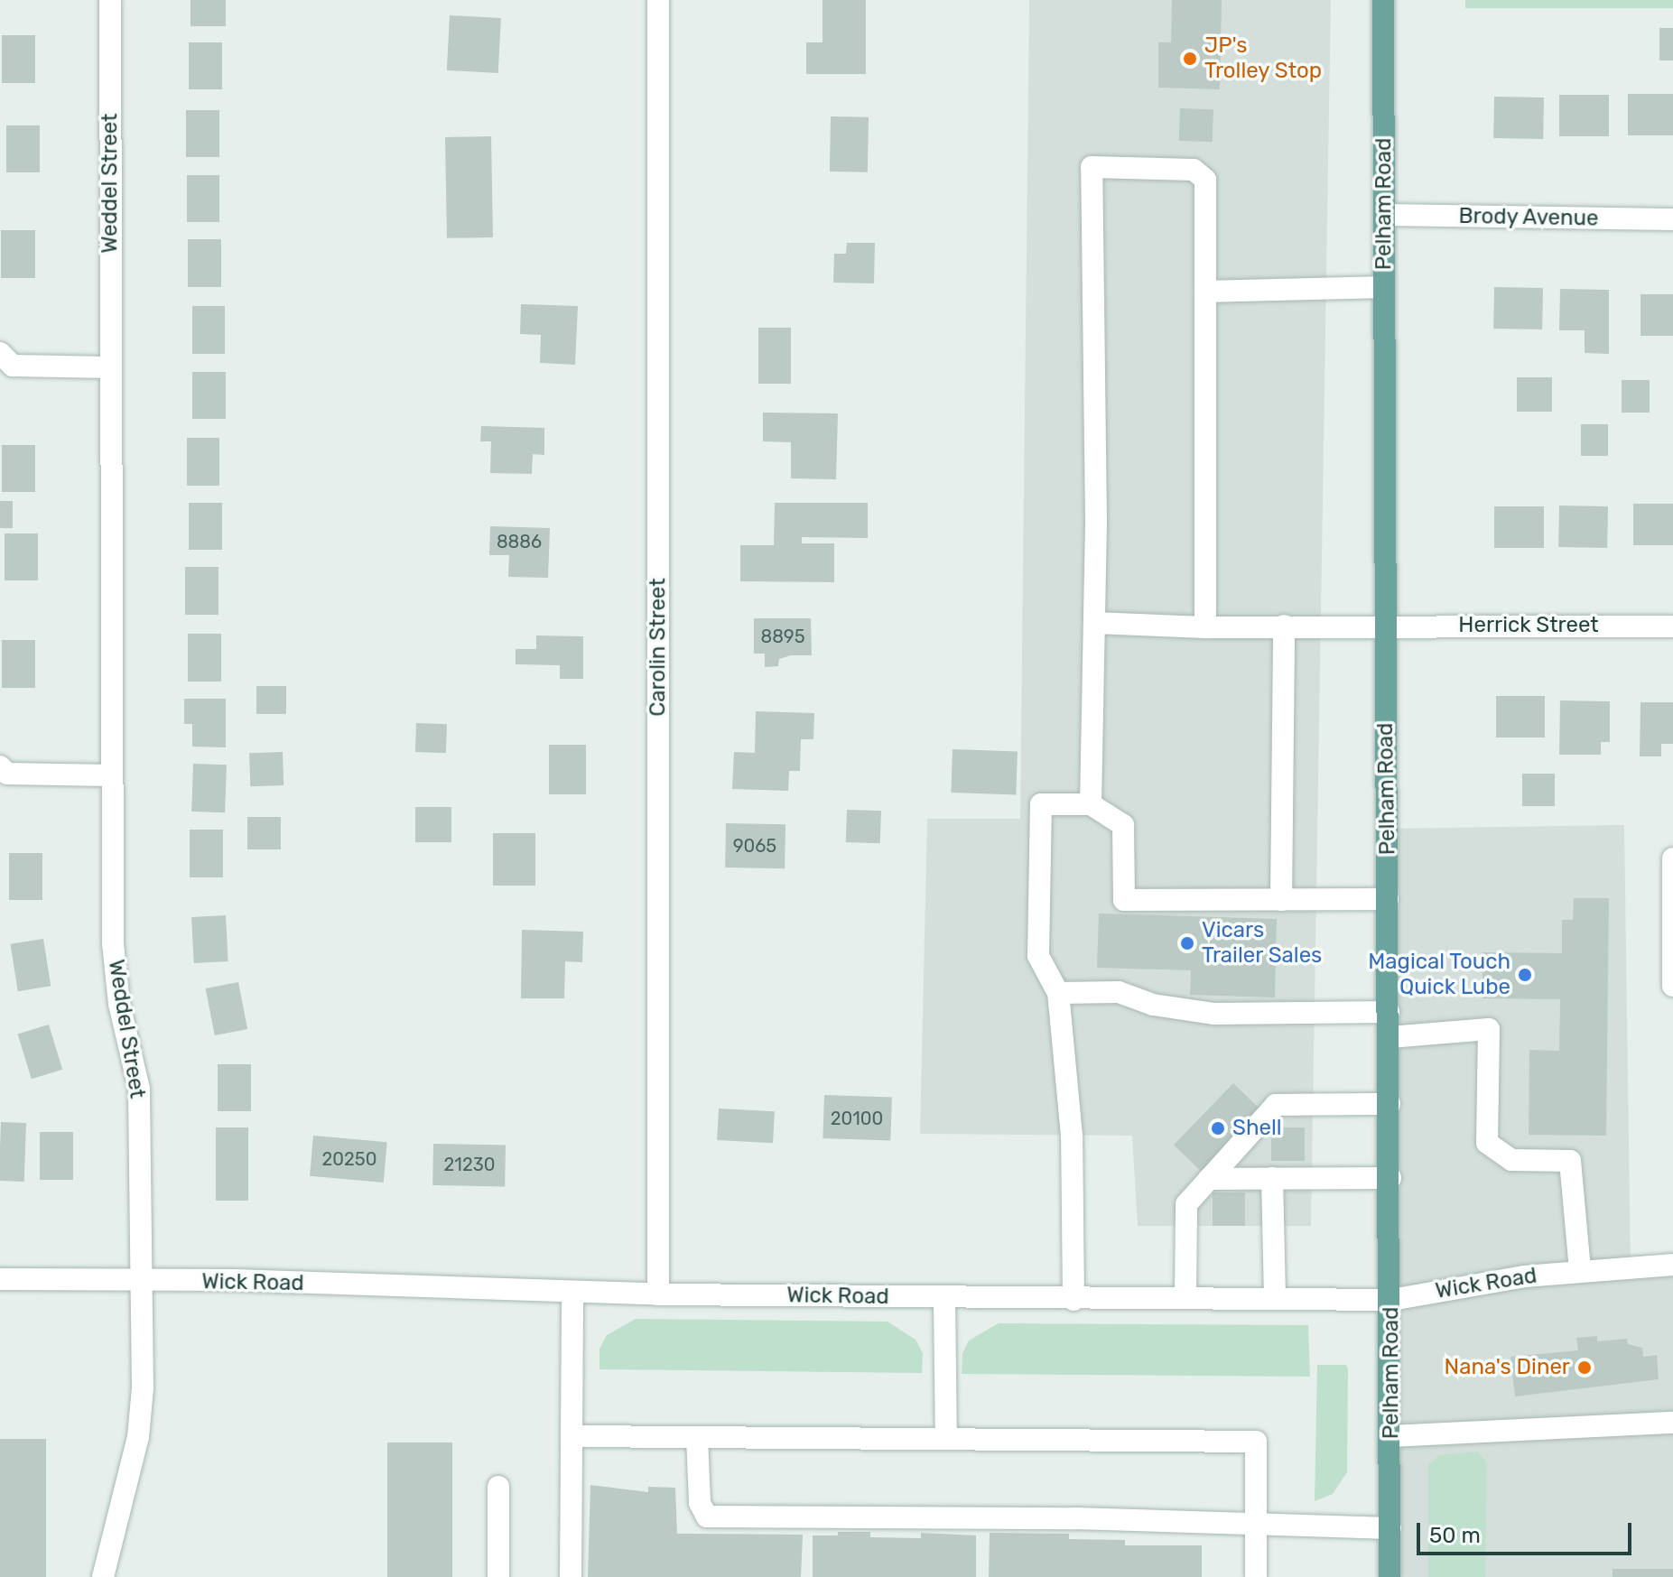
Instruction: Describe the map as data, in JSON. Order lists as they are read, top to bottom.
{
  "streets": {
    "main road": ["Pelham Road"],
    "street": [
      "Weddel Street",
      "Brody Avenue",
      "Herrick Street",
      "Carolin Street",
      "Wick Road"
    ]
  },
  "crossings": [
    ["Weddel Street", "Wick Road"],
    ["Pelham Road", "Brody Avenue"],
    ["Pelham Road", "Herrick Street"],
    ["Pelham Road", "Wick Road"],
    ["Carolin Street", "Wick Road"]
  ],
  "places": [
    "JP's Trolley Stop",
    "Vicars Trailer Sales",
    "Magical Touch Quick Lube",
    "Shell",
    "Nana's Diner"
  ],
  "house_numbers": [
    "8886",
    "8895",
    "9065",
    "20100",
    "20250",
    "21230"
  ],
  "scale_bar": "50 m"
}
